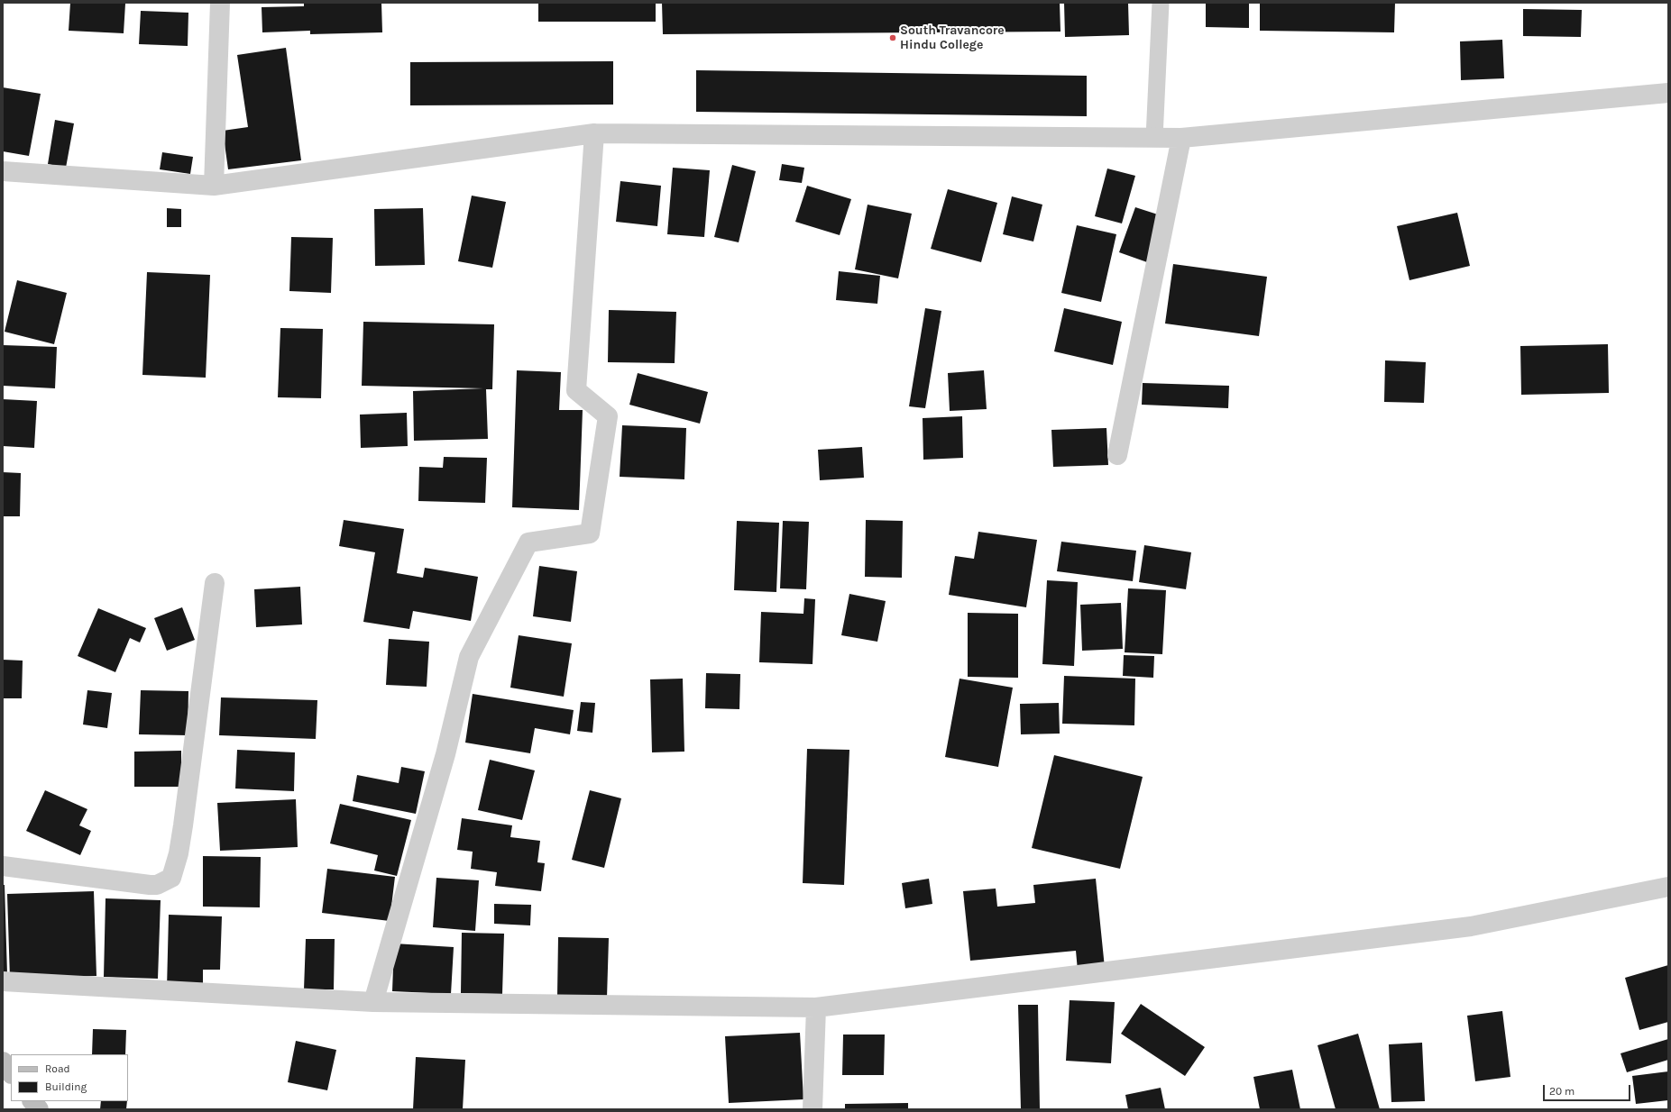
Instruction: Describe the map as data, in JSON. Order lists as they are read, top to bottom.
{
  "places": ["South Travancore Hindu College"],
  "legend": ["Road", "Building"],
  "scale_bar": "20 m"
}
